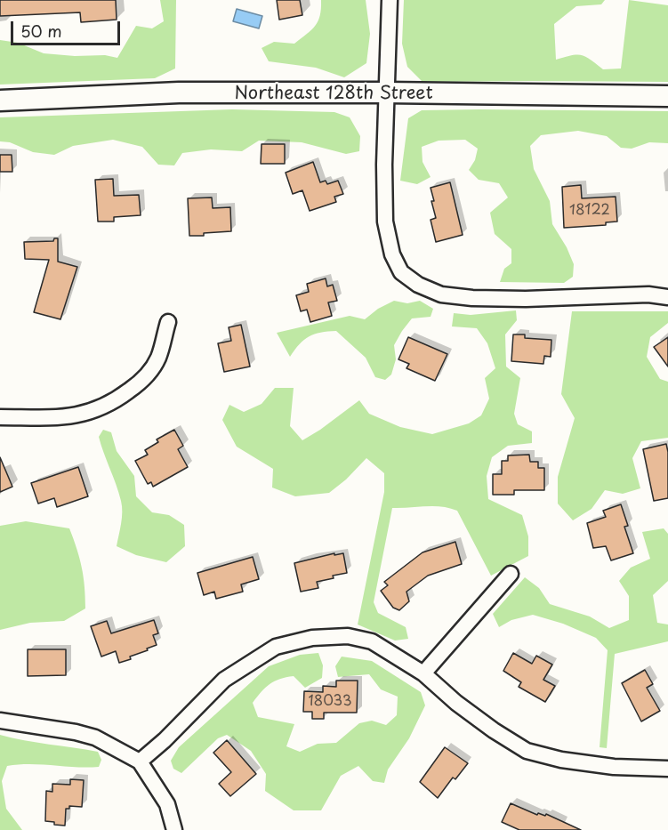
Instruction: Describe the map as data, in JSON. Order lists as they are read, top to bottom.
{
  "streets": {
    "street": ["Northeast 128th Street"]
  },
  "house_numbers": ["18122", "18033"],
  "scale_bar": "50 m"
}
